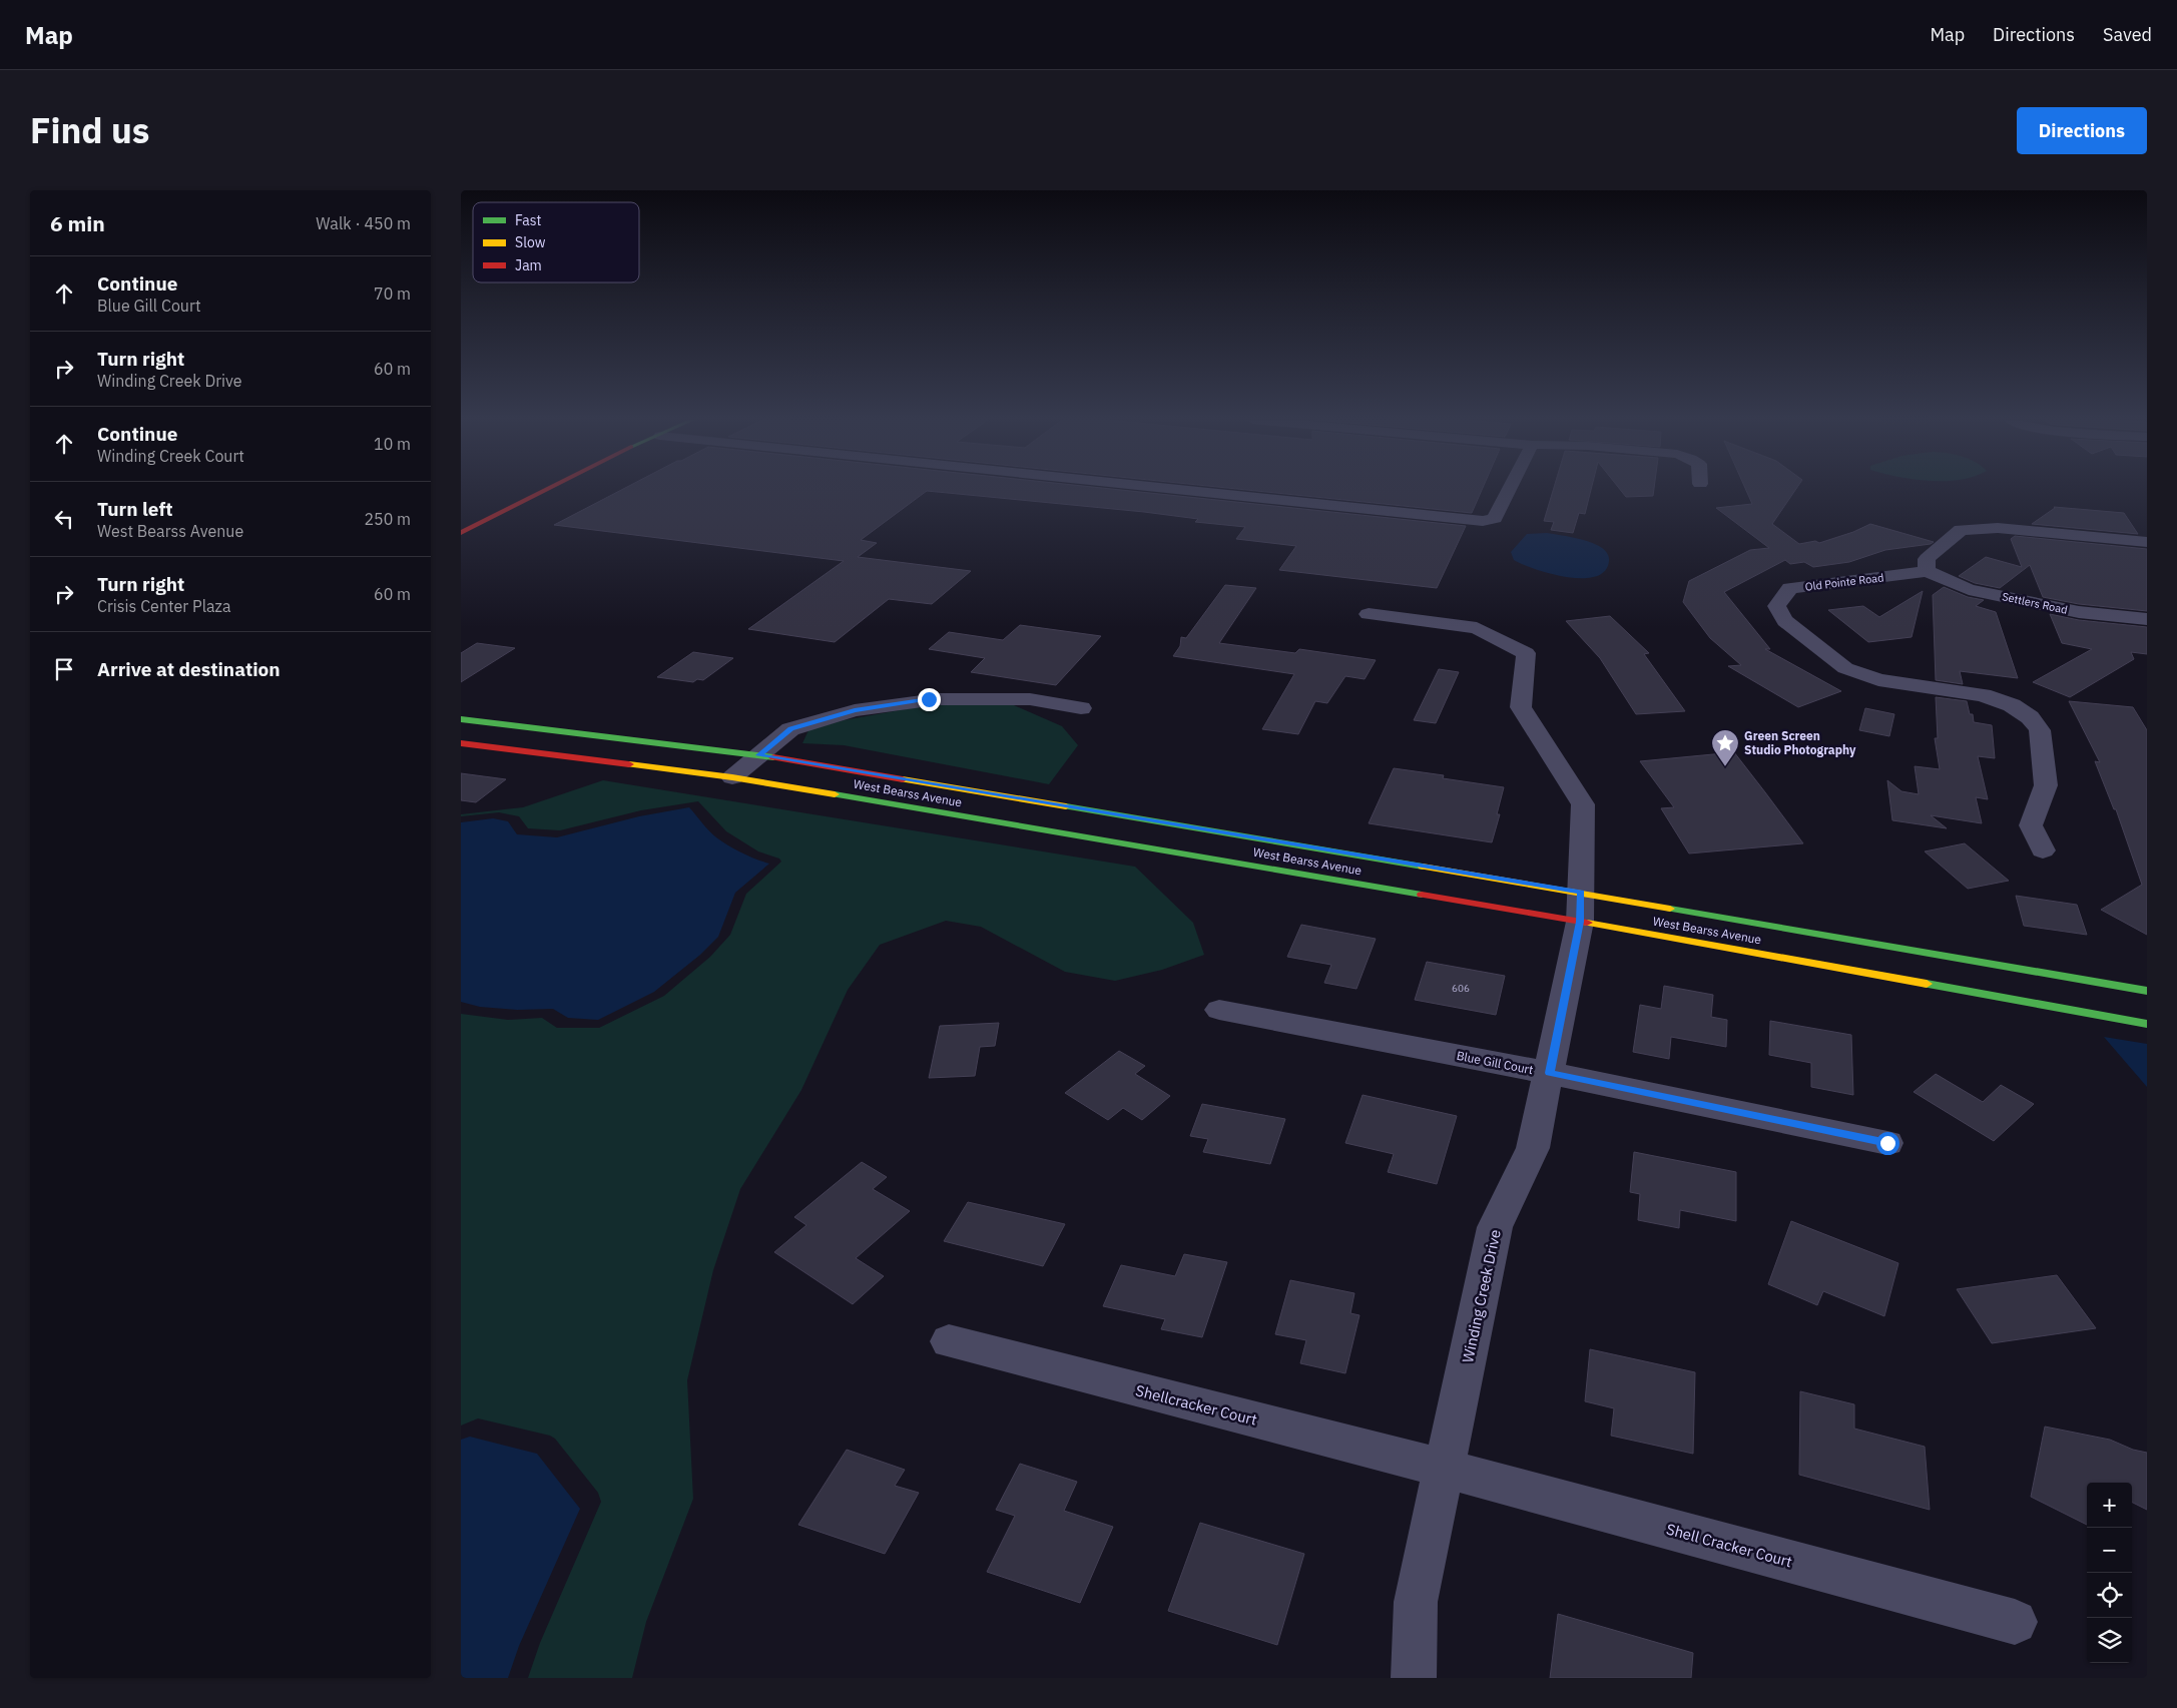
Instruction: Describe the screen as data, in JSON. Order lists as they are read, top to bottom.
{
  "streets": {
    "main road": ["West Bearss Avenue"],
    "street": [
      "Old Pointe Road",
      "Settlers Road",
      "Blue Gill Court",
      "Winding Creek Drive",
      "Shellcracker Court",
      "Shell Cracker Court"
    ]
  },
  "crossings": [
    ["Old Pointe Road", "Settlers Road"],
    ["West Bearss Avenue", "Winding Creek Drive"],
    ["Blue Gill Court", "Winding Creek Drive"],
    ["Winding Creek Drive", "Shellcracker Court"],
    ["Winding Creek Drive", "Shell Cracker Court"],
    ["Shellcracker Court", "Shell Cracker Court"]
  ],
  "places": {
    "place": ["Green Screen Studio Photography"]
  },
  "house_numbers": ["606"],
  "legend": ["Fast", "Slow", "Jam"],
  "page": {
    "header": "Map",
    "nav": ["Map", "Directions", "Saved"],
    "title": "Find us",
    "buttons": "Directions",
    "heading": ["6 min", "Walk · 450 m"],
    "list": [
      ["Continue", "Blue Gill Court", "70 m"],
      ["Turn right", "Winding Creek Drive", "60 m"],
      ["Continue", "Winding Creek Court", "10 m"],
      ["Turn left", "West Bearss Avenue", "250 m"],
      ["Turn right", "Crisis Center Plaza", "60 m"],
      "Arrive at destination"
    ],
    "map_buttons": ["+", "−"]
  }
}
